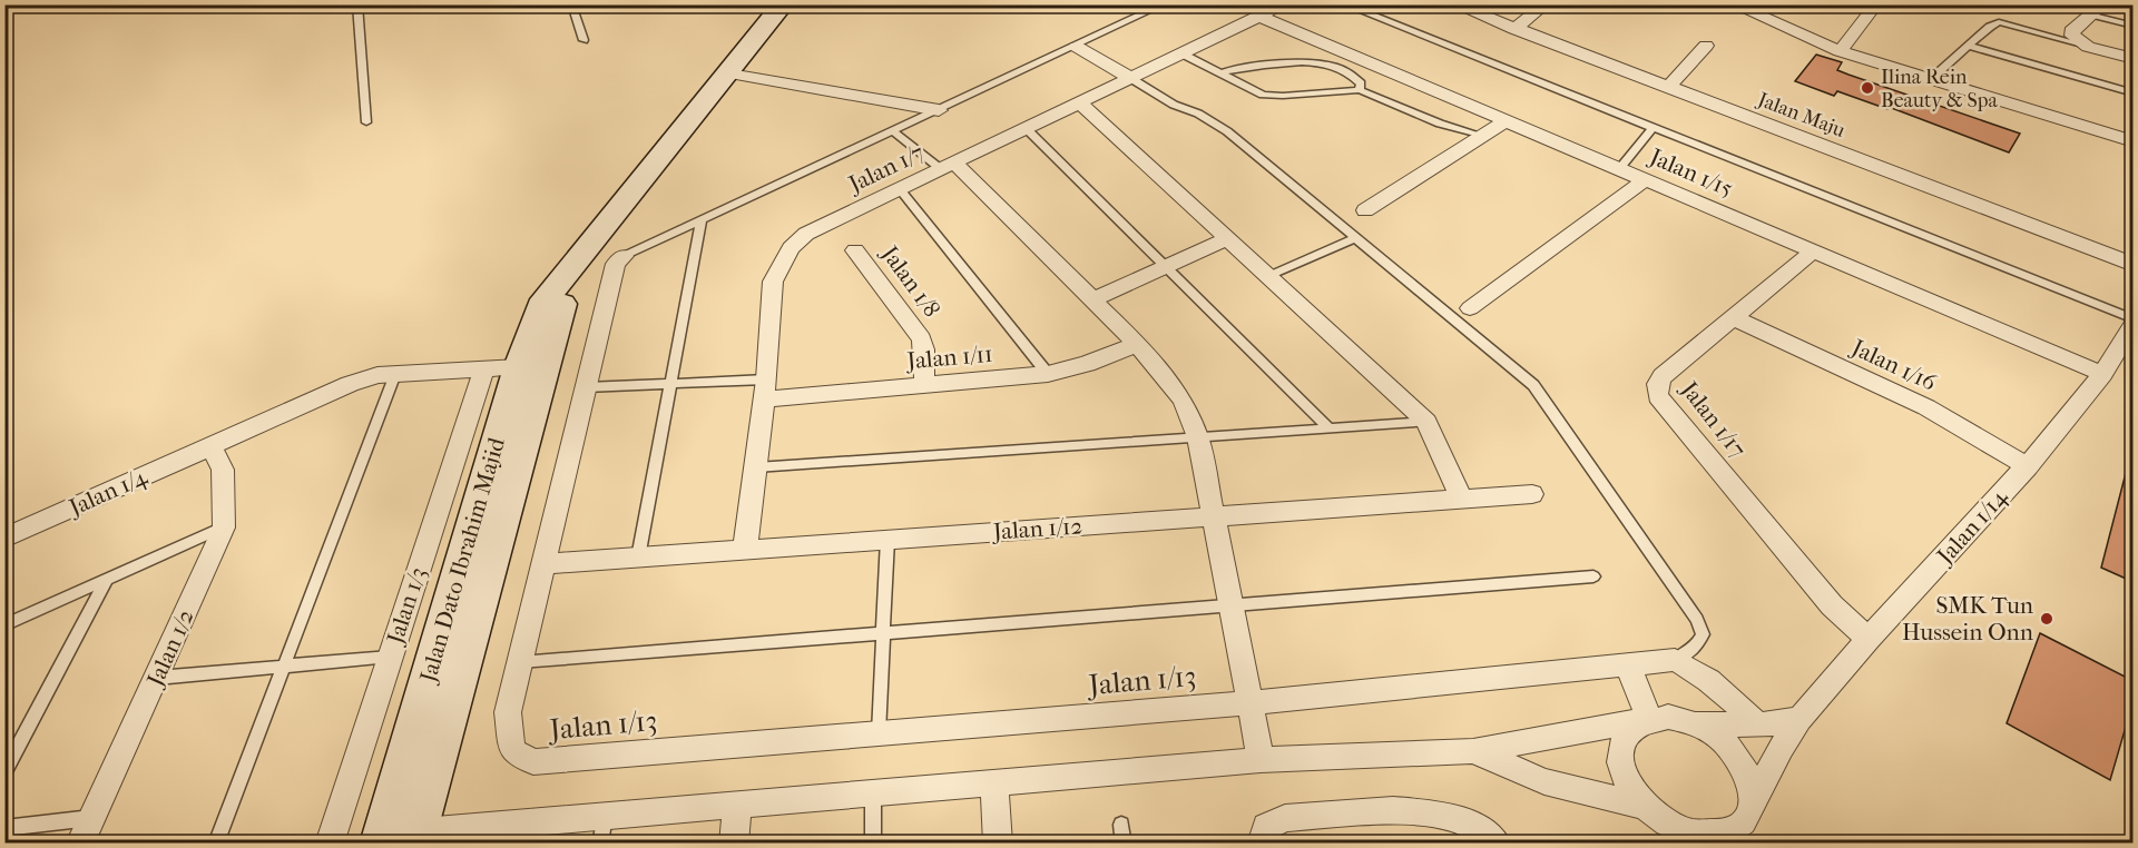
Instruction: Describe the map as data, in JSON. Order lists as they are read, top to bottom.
{
  "streets": {
    "street": [
      "Jalan Maju",
      "Jalan 1/7",
      "Jalan 1/15",
      "Jalan 1/8",
      "Jalan 1/11",
      "Jalan 1/16",
      "Jalan 1/17",
      "Jalan 1/4",
      "Jalan 1/14",
      "Jalan 1/12",
      "Jalan Dato Ibrahim Majid",
      "Jalan 1/3",
      "Jalan 1/2",
      "Jalan 1/13"
    ]
  },
  "crossings": [
    ["Jalan 1/7", "Jalan 1/15"],
    ["Jalan 1/7", "Jalan 1/11"],
    ["Jalan 1/7", "Jalan 1/12"],
    ["Jalan 1/15", "Jalan 1/17"],
    ["Jalan 1/15", "Jalan 1/14"],
    ["Jalan 1/8", "Jalan 1/11"],
    ["Jalan 1/16", "Jalan 1/17"],
    ["Jalan 1/16", "Jalan 1/14"],
    ["Jalan 1/17", "Jalan 1/14"],
    ["Jalan 1/4", "Jalan Dato Ibrahim Majid"],
    ["Jalan 1/4", "Jalan 1/3"],
    ["Jalan 1/4", "Jalan 1/2"]
  ],
  "places": ["Ilina Rein Beauty & Spa", "SMK Tun Hussein Onn"]
}
